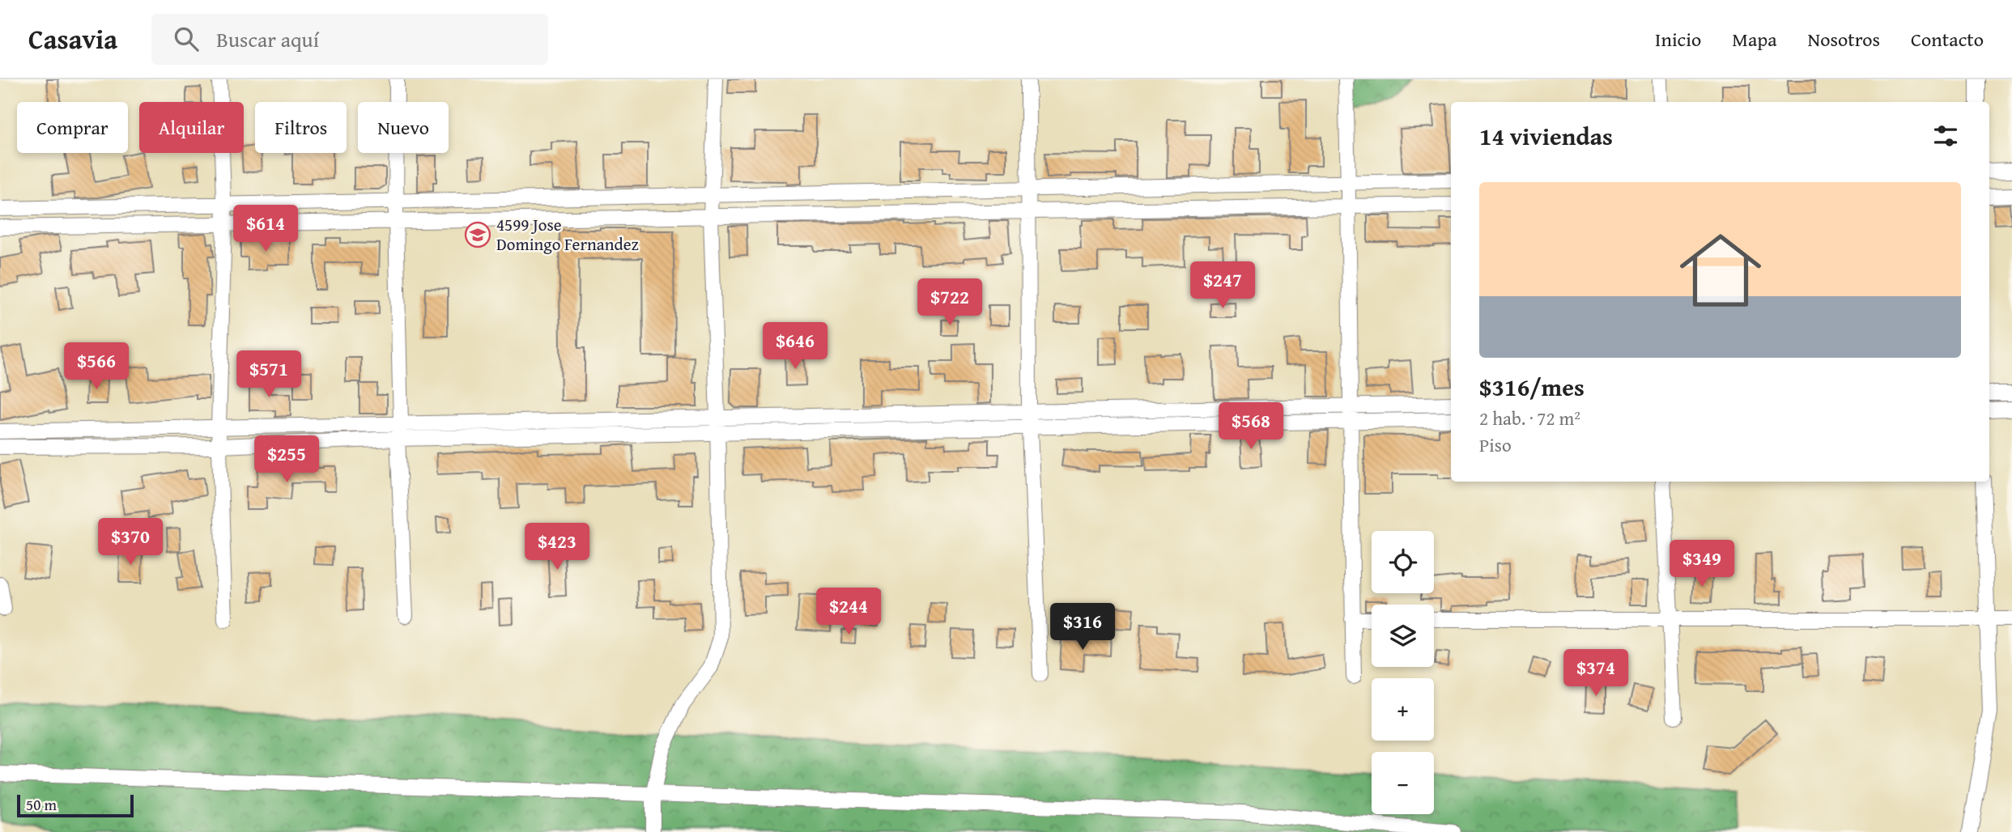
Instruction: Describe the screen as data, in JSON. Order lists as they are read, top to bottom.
{
  "places": {
    "school or university": ["4599 Jose Domingo Fernandez"]
  },
  "scale_bar": "50 m",
  "page": {
    "header": "Casavia",
    "search": "Buscar aquí",
    "nav": [
      "Inicio",
      "Mapa",
      "Nosotros",
      "Contacto"
    ],
    "chip": [
      "Comprar",
      "Alquilar",
      "Filtros",
      "Nuevo"
    ],
    "heading": "14 viviendas",
    "list": [
      {
        "name": "$316/mes",
        "note": "2 hab. · 72 m² · Piso"
      }
    ],
    "price": [
      "$614",
      "$247",
      "$722",
      "$646",
      "$566",
      "$571",
      "$568",
      "$255",
      "$370",
      "$423",
      "$349",
      "$244",
      "$316",
      "$374"
    ],
    "map_buttons": ["+", "−"],
    "scale": "50 m"
  }
}
